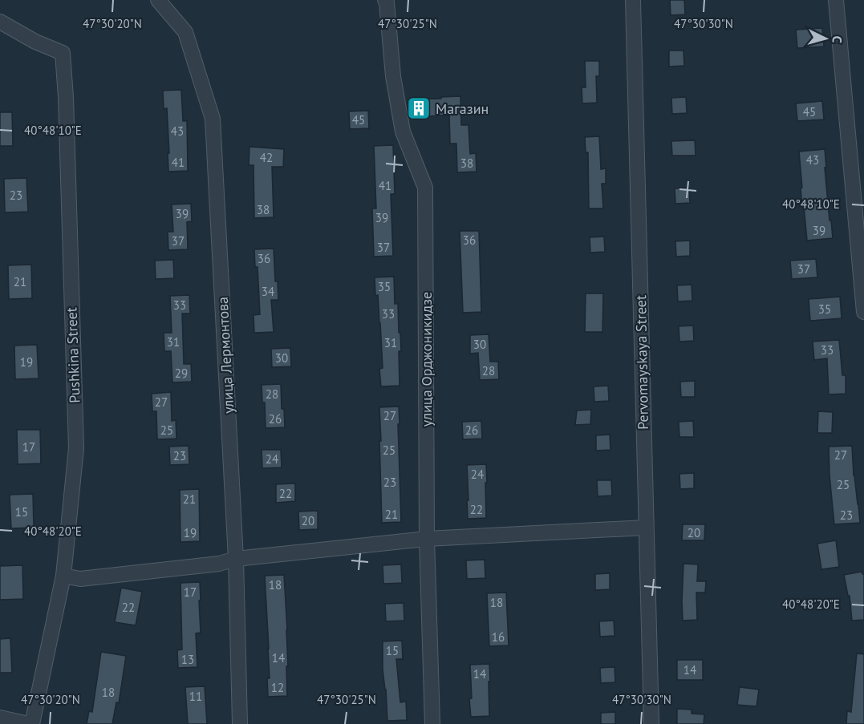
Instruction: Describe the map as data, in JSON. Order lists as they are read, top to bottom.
{
  "streets": {
    "street": [
      "Pushkina Street",
      "улица Лермонтова",
      "улица Орджоникидзе",
      "Pervomayskaya Street"
    ]
  },
  "places": {
    "building": ["Магазин"]
  },
  "house_numbers": [
    "45",
    "45",
    "43",
    "42",
    "43",
    "41",
    "38",
    "41",
    "23",
    "38",
    "39",
    "39",
    "39",
    "36",
    "37",
    "37",
    "36",
    "37",
    "21",
    "35",
    "34",
    "33",
    "35",
    "33",
    "31",
    "31",
    "30",
    "33",
    "30",
    "19",
    "28",
    "29",
    "28",
    "27",
    "27",
    "26",
    "25",
    "26",
    "17",
    "25",
    "27",
    "23",
    "24",
    "24",
    "23",
    "25",
    "22",
    "21",
    "22",
    "15",
    "21",
    "23",
    "20",
    "19",
    "20",
    "18",
    "17",
    "18",
    "22",
    "16",
    "15",
    "14",
    "13",
    "14",
    "14",
    "12",
    "18",
    "11"
  ],
  "north": "right",
  "coordinates": [
    "47°30'20\"N",
    "47°30'25\"N",
    "47°30'30\"N",
    "40°48'10\"E",
    "40°48'20\"E"
  ]
}
